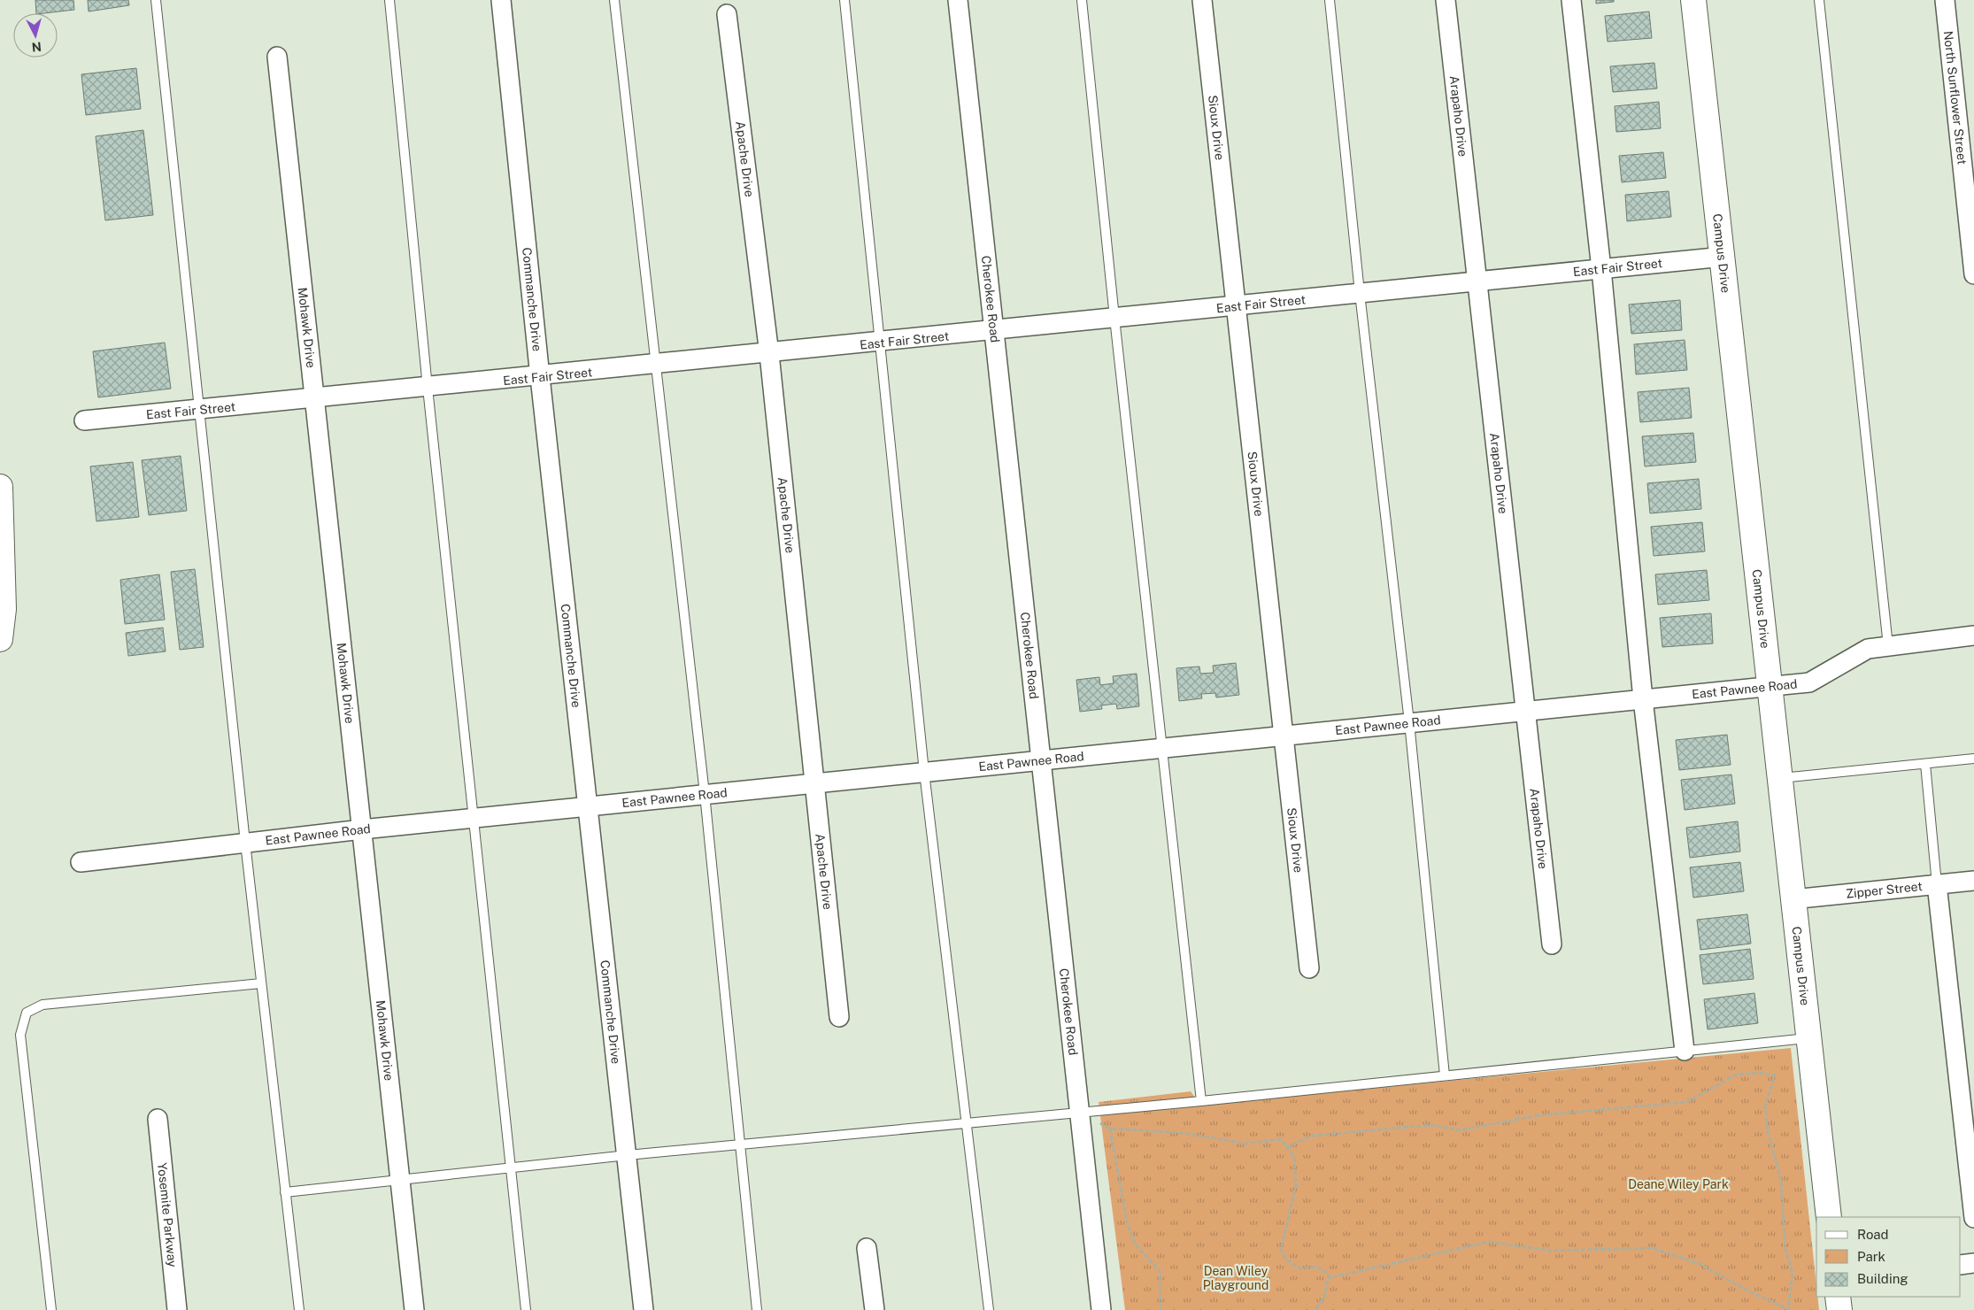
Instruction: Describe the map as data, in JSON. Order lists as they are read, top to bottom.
{
  "streets": {
    "main road": ["Campus Drive"],
    "street": [
      "North Sunflower Street",
      "Arapaho Drive",
      "Sioux Drive",
      "Apache Drive",
      "East Fair Street",
      "Cherokee Road",
      "Commanche Drive",
      "Mohawk Drive",
      "East Pawnee Road",
      "Zipper Street",
      "Yosemite Parkway"
    ]
  },
  "crossings": [
    ["Arapaho Drive", "East Fair Street"],
    ["Arapaho Drive", "East Pawnee Road"],
    ["Sioux Drive", "East Fair Street"],
    ["Sioux Drive", "East Pawnee Road"],
    ["Apache Drive", "East Fair Street"],
    ["Apache Drive", "East Pawnee Road"],
    ["Campus Drive", "East Fair Street"],
    ["Campus Drive", "East Pawnee Road"],
    ["Campus Drive", "Zipper Street"],
    ["East Fair Street", "Cherokee Road"],
    ["East Fair Street", "Commanche Drive"],
    ["East Fair Street", "Mohawk Drive"],
    ["Cherokee Road", "East Pawnee Road"],
    ["Commanche Drive", "East Pawnee Road"],
    ["Mohawk Drive", "East Pawnee Road"]
  ],
  "parks": ["Deane Wiley Park", "Dean Wiley Playground"],
  "legend": ["Road", "Park", "Building"],
  "north": "bottom"
}
